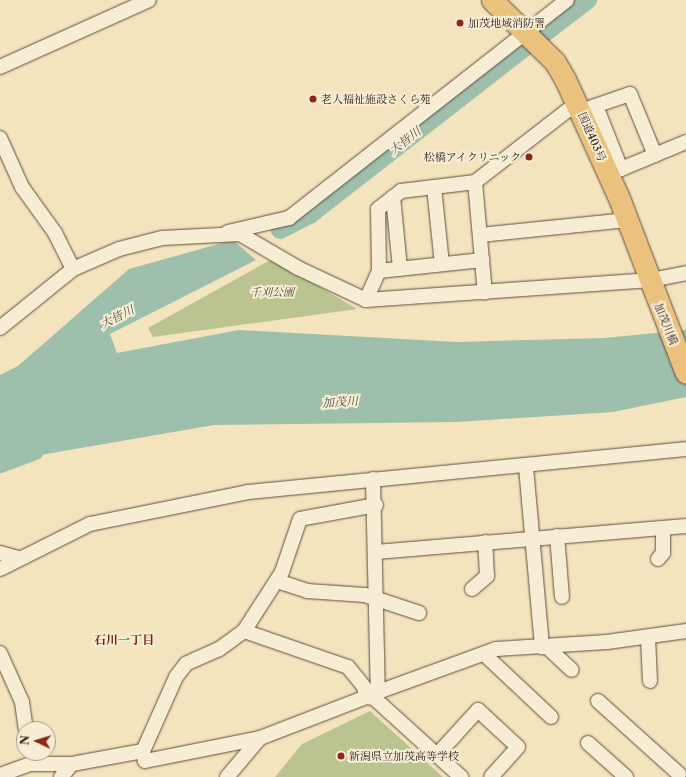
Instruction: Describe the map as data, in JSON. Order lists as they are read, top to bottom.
{
  "streets": {
    "highway": ["国道403号", "加茂川橋"]
  },
  "crossings": [
    ["国道403号", "加茂川橋"]
  ],
  "districts": ["石川一丁目"],
  "water": ["大皆川", "加茂川"],
  "parks": ["千刈公園"],
  "places": [
    "加茂地域消防署",
    "老人福祉施設さくら苑",
    "松橋アイクリニック",
    "新潟県立加茂高等学校"
  ],
  "north": "left"
}
